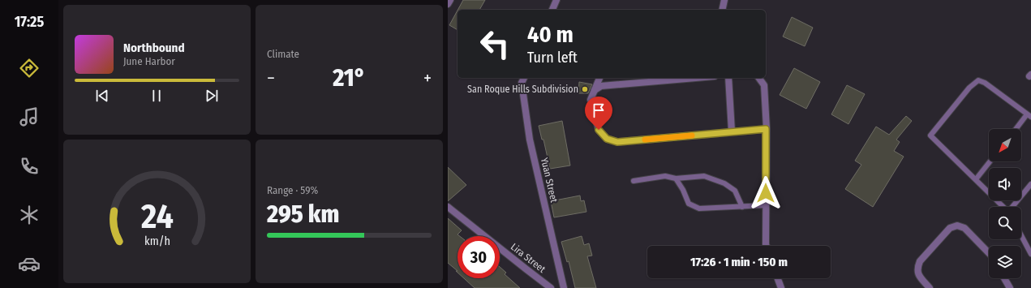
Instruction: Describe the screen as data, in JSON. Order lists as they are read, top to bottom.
{
  "streets": {
    "street": ["Yuan Street", "Lira Street"]
  },
  "places": ["San Roque Hills Subdivision"],
  "north": "bottom left",
  "page": {
    "tabs": "17:25",
    "tile": [
      "Climate",
      ["Range · 59%", "295 km"]
    ],
    "turn": ["40 m", "Turn left"],
    "song": ["Northbound", "June Harbor"],
    "heat": ["−", "21°", "+"],
    "limit": "30",
    "trip": "17:26 · 1 min · 150 m",
    "gauge": ["24", "km/h"]
  }
}
